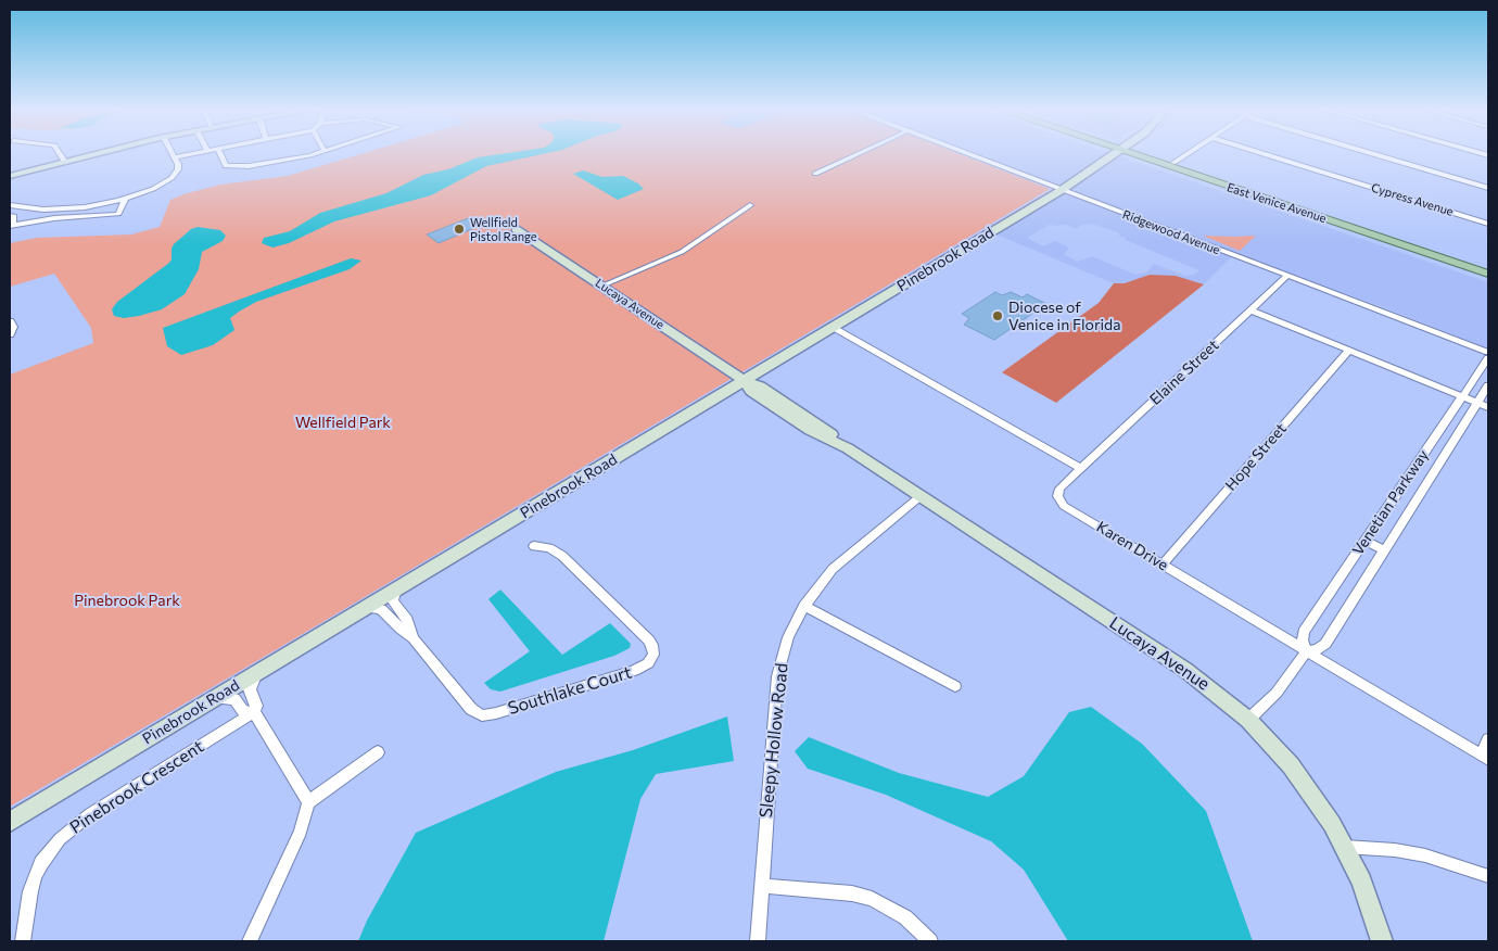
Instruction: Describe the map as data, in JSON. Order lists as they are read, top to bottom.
{
  "streets": {
    "main road": ["East Venice Avenue"],
    "street": [
      "Cypress Avenue",
      "Ridgewood Avenue",
      "Pinebrook Road",
      "Lucaya Avenue",
      "Elaine Street",
      "Hope Street",
      "Venetian Parkway",
      "Karen Drive",
      "Southlake Court",
      "Sleepy Hollow Road",
      "Pinebrook Crescent"
    ]
  },
  "crossings": [
    ["Ridgewood Avenue", "Pinebrook Road"],
    ["Ridgewood Avenue", "Elaine Street"],
    ["Pinebrook Road", "Lucaya Avenue"],
    ["Pinebrook Road", "Southlake Court"],
    ["Lucaya Avenue", "Venetian Parkway"],
    ["Lucaya Avenue", "Sleepy Hollow Road"],
    ["Elaine Street", "Karen Drive"],
    ["Hope Street", "Karen Drive"],
    ["Venetian Parkway", "Karen Drive"]
  ],
  "parks": ["Wellfield Park", "Pinebrook Park"],
  "places": ["Wellfield Pistol Range", "Diocese of Venice in Florida"]
}
